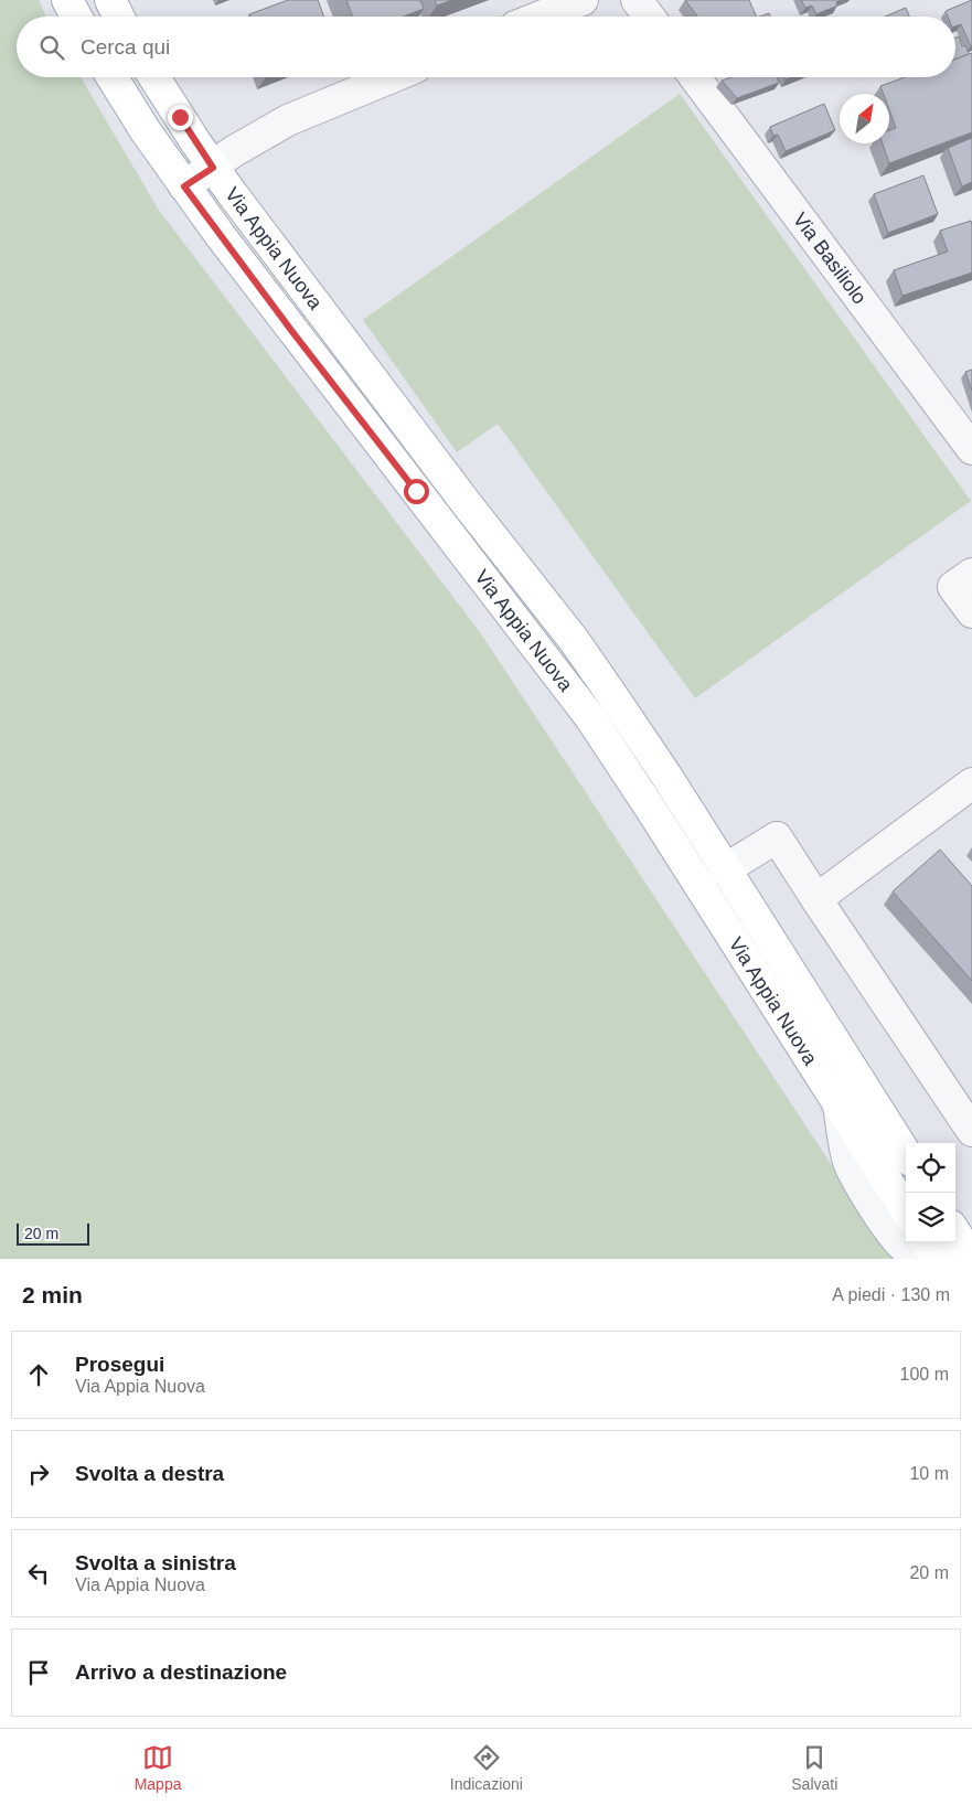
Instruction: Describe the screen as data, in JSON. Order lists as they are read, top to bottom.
{
  "streets": {
    "main road": ["Via Appia Nuova"],
    "street": ["Via Basiliolo"]
  },
  "scale_bar": "20 m",
  "north": "top right",
  "page": {
    "search": "Cerca qui",
    "scale": "20 m",
    "heading": ["2 min", "A piedi · 130 m"],
    "list": [
      ["Prosegui", "Via Appia Nuova", "100 m"],
      ["Svolta a destra", "10 m"],
      ["Svolta a sinistra", "Via Appia Nuova", "20 m"],
      "Arrivo a destinazione"
    ],
    "nav": ["Mappa", "Indicazioni", "Salvati"]
  }
}
